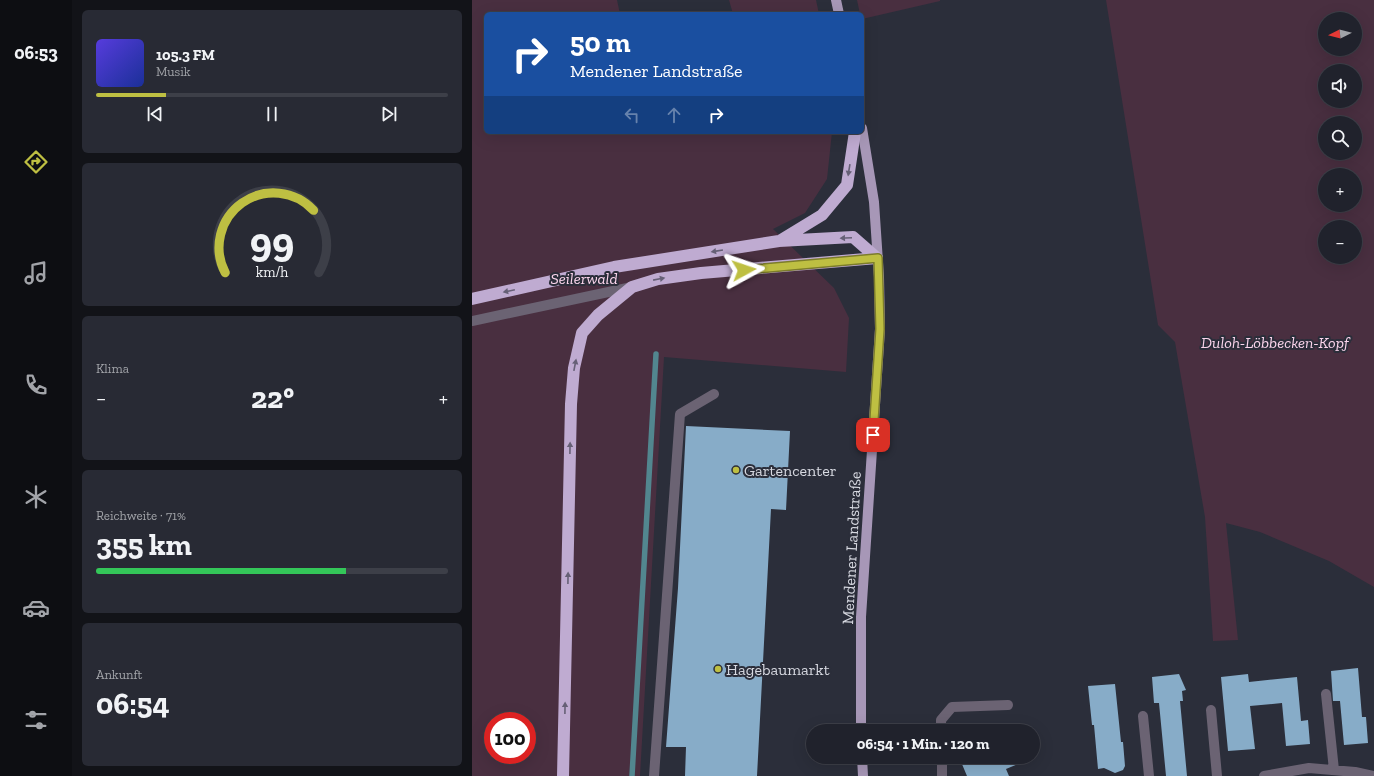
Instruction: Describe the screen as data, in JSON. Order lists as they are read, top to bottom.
{
  "streets": {
    "main road": ["Mendener Landstraße"]
  },
  "parks": ["Seilerwald", "Duloh-Löbbecken-Kopf"],
  "places": ["Gartencenter", "Hagebaumarkt"],
  "north": "left",
  "page": {
    "tabs": "06:53",
    "map_buttons": ["+", "−"],
    "turn": ["50 m", "Mendener Landstraße"],
    "song": ["105.3 FM", "Musik"],
    "tile": [
      "Klima",
      ["Reichweite · 71%", "355 km"],
      ["Ankunft", "06:54"]
    ],
    "heat": ["−", "22°", "+"],
    "limit": "100",
    "trip": "06:54 · 1 Min. · 120 m",
    "gauge": ["99", "km/h"]
  }
}
